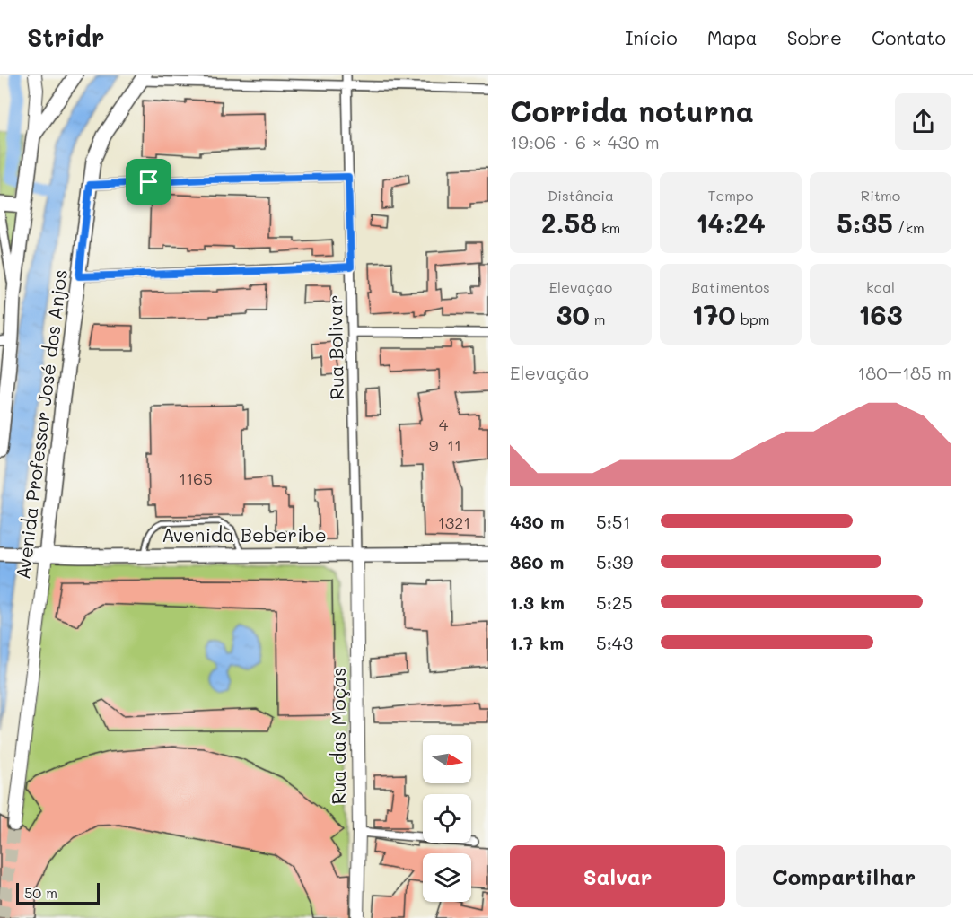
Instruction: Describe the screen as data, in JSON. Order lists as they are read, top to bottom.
{
  "streets": {
    "main road": ["Avenida Professor José dos Anjos", "Avenida Beberibe"],
    "street": ["Rua Bolivar", "Rua das Moças"]
  },
  "crossings": [
    ["Rua Bolivar", "Avenida Beberibe"],
    ["Rua Bolivar", "Rua das Moças"],
    ["Avenida Professor José dos Anjos", "Avenida Beberibe"],
    ["Avenida Beberibe", "Rua das Moças"]
  ],
  "house_numbers": [
    "4",
    "9",
    "11",
    "1165",
    "1321"
  ],
  "scale_bar": "50 m",
  "north": "right",
  "page": {
    "header": "Stridr",
    "nav": [
      "Início",
      "Mapa",
      "Sobre",
      "Contato"
    ],
    "heading": ["Corrida noturna", "19:06 · 6 × 430 m"],
    "stats": [
      ["Distância", "2.58 km"],
      ["Tempo", "14:24"],
      ["Ritmo", "5:35 /km"],
      ["Elevação", "30 m"],
      ["Batimentos", "170 bpm"],
      ["kcal", "163"]
    ],
    "chart": ["Elevação", "180–185 m"],
    "list": [
      {
        "name": "430 m",
        "note": "5:51"
      },
      {
        "name": "860 m",
        "note": "5:39"
      },
      {
        "name": "1.3 km",
        "note": "5:25"
      },
      {
        "name": "1.7 km",
        "note": "5:43"
      }
    ],
    "buttons": ["Salvar", "Compartilhar"],
    "scale": "50 m"
  }
}
